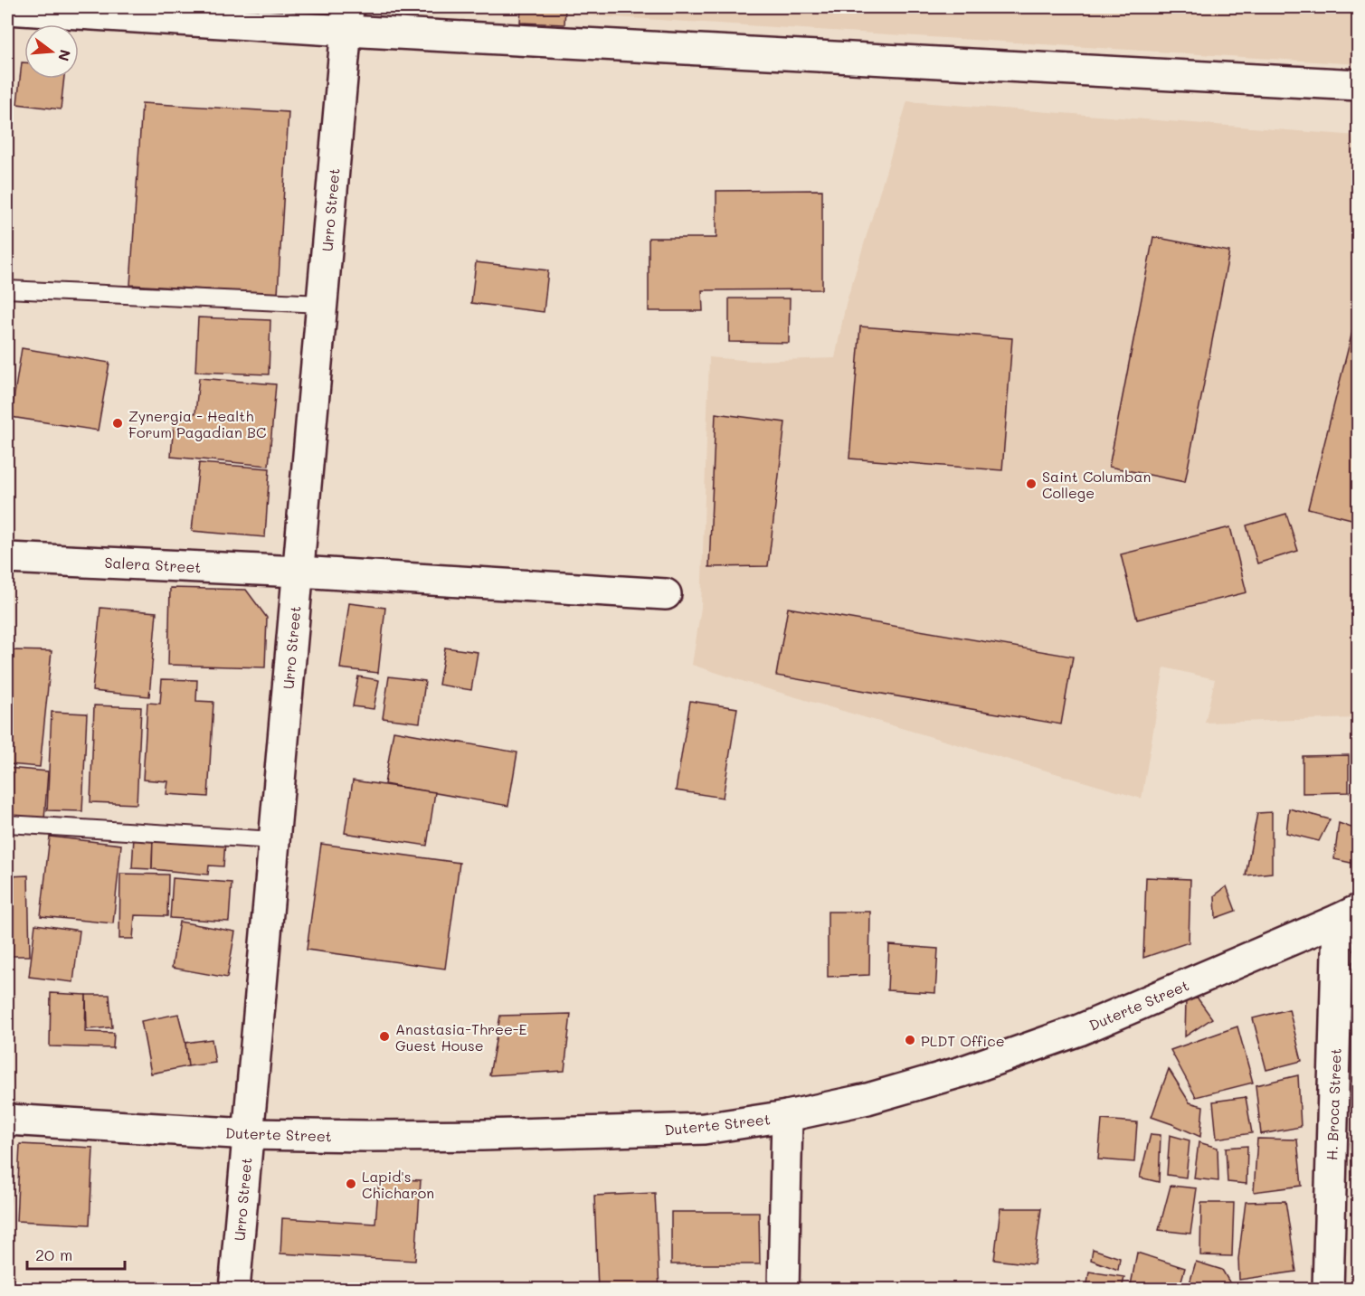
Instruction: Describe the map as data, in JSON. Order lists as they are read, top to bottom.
{
  "streets": {
    "street": [
      "Urro Street",
      "Salera Street",
      "Duterte Street",
      "H. Broca Street"
    ]
  },
  "crossings": [
    ["Urro Street", "Salera Street"],
    ["Urro Street", "Duterte Street"],
    ["Duterte Street", "H. Broca Street"]
  ],
  "places": [
    "Zynergia - Health Forum Pagadian BC",
    "Saint Columban College",
    "Anastasia-Three-E Guest House",
    "PLDT Office",
    "Lapid's Chicharon"
  ],
  "scale_bar": "20 m",
  "north": "right"
}
